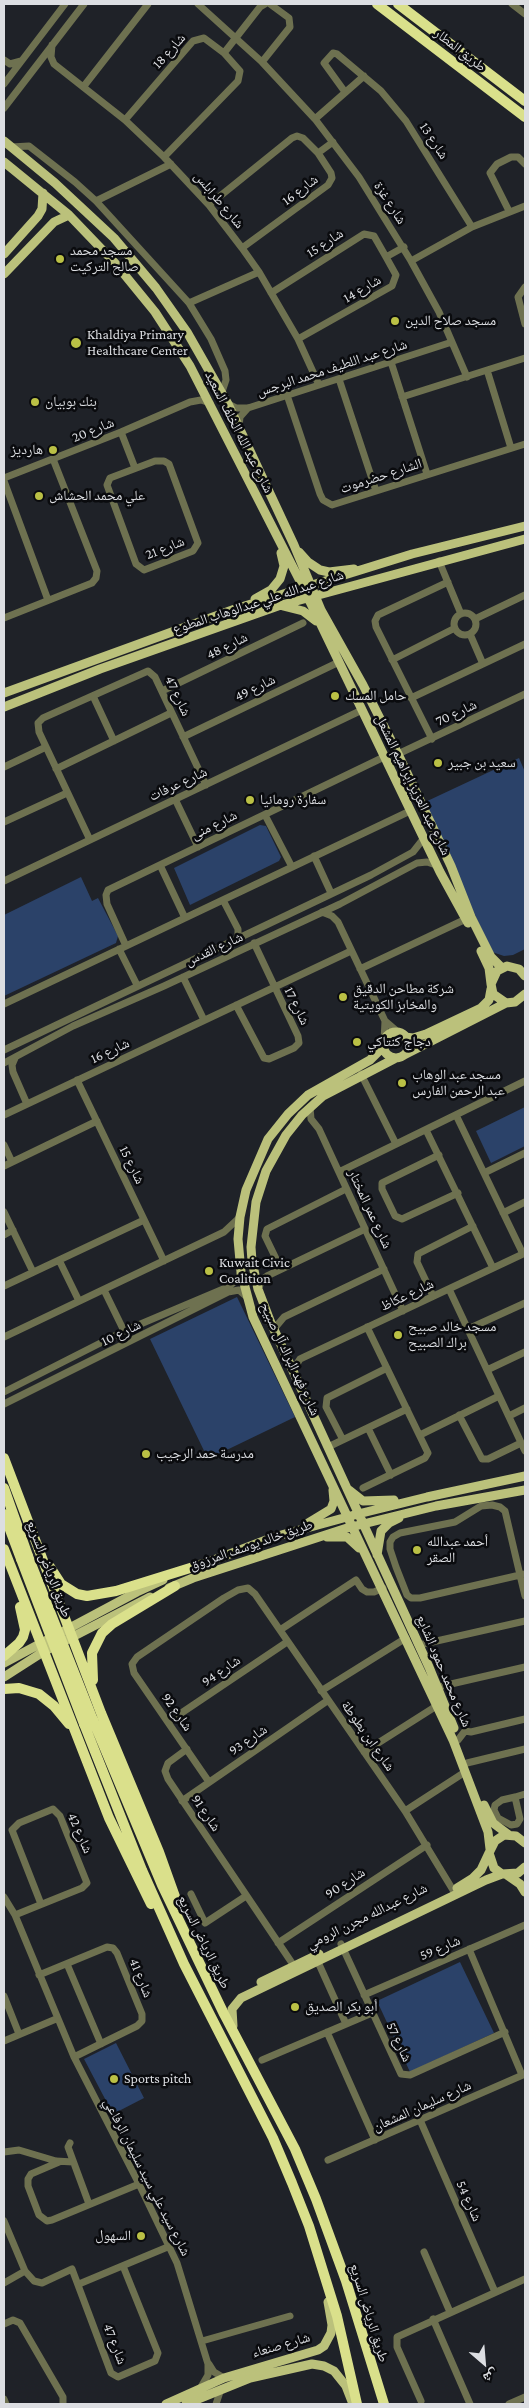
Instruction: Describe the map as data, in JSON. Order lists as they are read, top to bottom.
{
  "streets": {
    "highway": ["طريق المطار", "طريق الرياض السريع"],
    "main road": [
      "شارع عبد الله الخلف السعيد",
      "شارع عبدالله علي عبدالوهاب المطوع",
      "شارع عبد العزيز إبراهيم المشعل",
      "شارع فهد البراك آل صبيح",
      "طريق خالد يوسف المرزوق",
      "شارع محمد حمود الشايع",
      "شارع عبدالله مجرن الرومي",
      "شارع صنعاء"
    ],
    "street": [
      "شارع 18",
      "شارع 13",
      "شارع 16",
      "شارع طرابلس",
      "شارع غزة",
      "شارع 15",
      "شارع 14",
      "شارع عبد اللطيف محمد البرجس",
      "شارع 20",
      "الشارع حضرموت",
      "شارع 21",
      "شارع 48",
      "شارع 49",
      "شارع 47",
      "شارع 70",
      "شارع عرفات",
      "شارع منى",
      "شارع القدس",
      "شارع 17",
      "شارع عمر المختار",
      "شارع عكاظ",
      "شارع 10",
      "شارع 94",
      "شارع 92",
      "شارع ابن بطوطة",
      "شارع 93",
      "شارع 91",
      "شارع 42",
      "شارع 90",
      "شارع 59",
      "شارع 41",
      "شارع 57",
      "شارع سليمان المشعان",
      "شارع سيد علي سيد سليمان الرفاعي",
      "شارع 54"
    ]
  },
  "crossings": [
    ["شارع 18", "شارع طرابلس"],
    ["شارع 16", "شارع طرابلس"],
    ["شارع 16", "شارع غزة"],
    ["شارع 16", "شارع 15"],
    ["شارع 16", "شارع 17"],
    ["شارع طرابلس", "شارع 15"],
    ["شارع طرابلس", "شارع 14"],
    ["شارع طرابلس", "شارع عبد اللطيف محمد البرجس"],
    ["شارع غزة", "شارع 14"],
    ["شارع غزة", "شارع عبد اللطيف محمد البرجس"],
    ["شارع 15", "شارع 14"],
    ["شارع عبد اللطيف محمد البرجس", "شارع عبد الله الخلف السعيد"],
    ["شارع عبد اللطيف محمد البرجس", "الشارع حضرموت"],
    ["شارع 20", "شارع عبد الله الخلف السعيد"],
    ["شارع عبد الله الخلف السعيد", "شارع عبدالله علي عبدالوهاب المطوع"],
    ["شارع عبد الله الخلف السعيد", "شارع عبد العزيز إبراهيم المشعل"],
    ["شارع عبدالله علي عبدالوهاب المطوع", "شارع عبد العزيز إبراهيم المشعل"],
    ["شارع 48", "شارع 47"],
    ["شارع 49", "شارع 47"],
    ["شارع 49", "شارع عبد العزيز إبراهيم المشعل"],
    ["شارع 47", "شارع عرفات"],
    ["شارع 70", "شارع عبد العزيز إبراهيم المشعل"],
    ["شارع عرفات", "شارع عبد العزيز إبراهيم المشعل"],
    ["شارع عبد العزيز إبراهيم المشعل", "شارع منى"],
    ["شارع عبد العزيز إبراهيم المشعل", "شارع القدس"],
    ["شارع القدس", "شارع 17"],
    ["شارع عمر المختار", "شارع عكاظ"],
    ["شارع عمر المختار", "شارع فهد البراك آل صبيح"],
    ["شارع 10", "شارع فهد البراك آل صبيح"],
    ["شارع فهد البراك آل صبيح", "طريق خالد يوسف المرزوق"],
    ["شارع فهد البراك آل صبيح", "شارع محمد حمود الشايع"],
    ["طريق خالد يوسف المرزوق", "شارع محمد حمود الشايع"],
    ["طريق الرياض السريع", "شارع عبدالله مجرن الرومي"],
    ["طريق الرياض السريع", "شارع صنعاء"],
    ["شارع 94", "شارع 92"],
    ["شارع 94", "شارع ابن بطوطة"],
    ["شارع محمد حمود الشايع", "شارع عبدالله مجرن الرومي"],
    ["شارع 92", "شارع ابن بطوطة"],
    ["شارع 92", "شارع 93"],
    ["شارع 92", "شارع 91"],
    ["شارع ابن بطوطة", "شارع 93"],
    ["شارع ابن بطوطة", "شارع 90"],
    ["شارع ابن بطوطة", "شارع عبدالله مجرن الرومي"],
    ["شارع 93", "شارع 91"],
    ["شارع 91", "شارع 90"],
    ["شارع 91", "شارع عبدالله مجرن الرومي"],
    ["شارع 42", "شارع سيد علي سيد سليمان الرفاعي"],
    ["شارع عبدالله مجرن الرومي", "شارع 57"],
    ["شارع 59", "شارع 57"],
    ["شارع 41", "شارع سيد علي سيد سليمان الرفاعي"],
    ["شارع سليمان المشعان", "شارع 54"]
  ],
  "places": [
    "مسجد محمد صالح التركيت",
    "مسجد صلاح الدين",
    "Khaldiya Primary Healthcare Center",
    "بنك بوبيان",
    "هارديز",
    "علي محمد الحشاش",
    "حامل المسك",
    "سعيد بن جبير",
    "سفارة رومانيا",
    "شركة مطاحن الدقيق والمخابز الكويتية",
    "دجاج كنتاكي",
    "مسجد عبد الوهاب عبد الرحمن الفارس",
    "Kuwait Civic Coalition",
    "مسجد خالد صبيح براك الصبيح",
    "مدرسة حمد الرجيب",
    "أحمد عبدالله الصقر",
    "أبو بكر الصديق",
    "Sports pitch",
    "السهول"
  ],
  "north": "bottom right"
}
